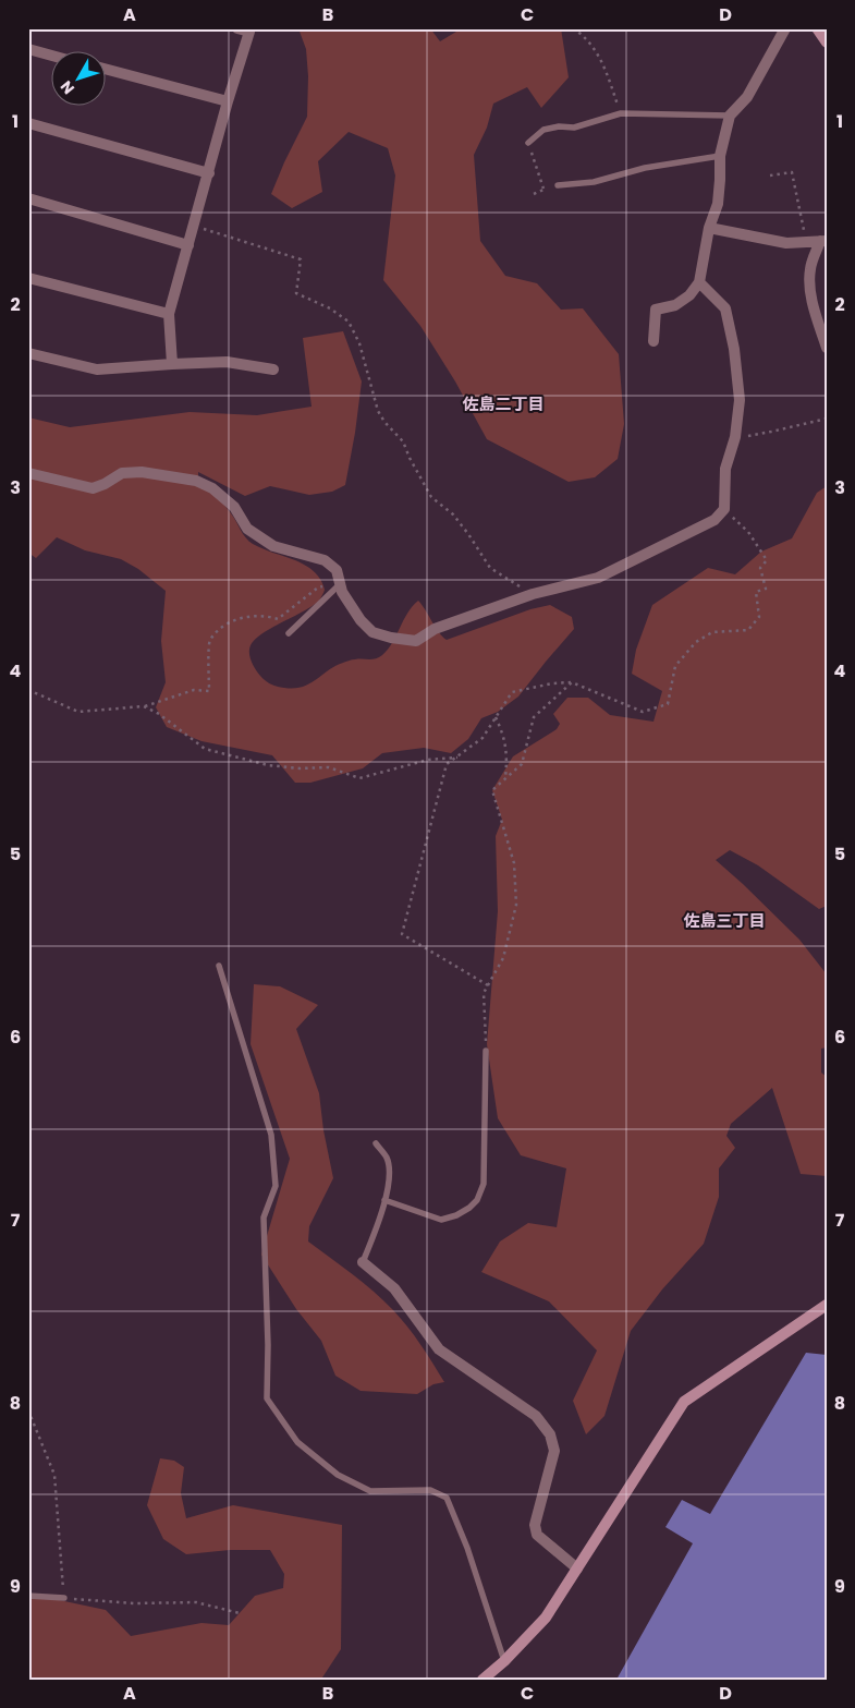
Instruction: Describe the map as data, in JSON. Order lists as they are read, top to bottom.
{
  "districts": ["佐島二丁目", "佐島三丁目"],
  "north": "bottom left",
  "grid": {
    "columns": [
      "A",
      "B",
      "C",
      "D"
    ],
    "rows": [
      "1",
      "2",
      "3",
      "4",
      "5",
      "6",
      "7",
      "8",
      "9"
    ]
  }
}
